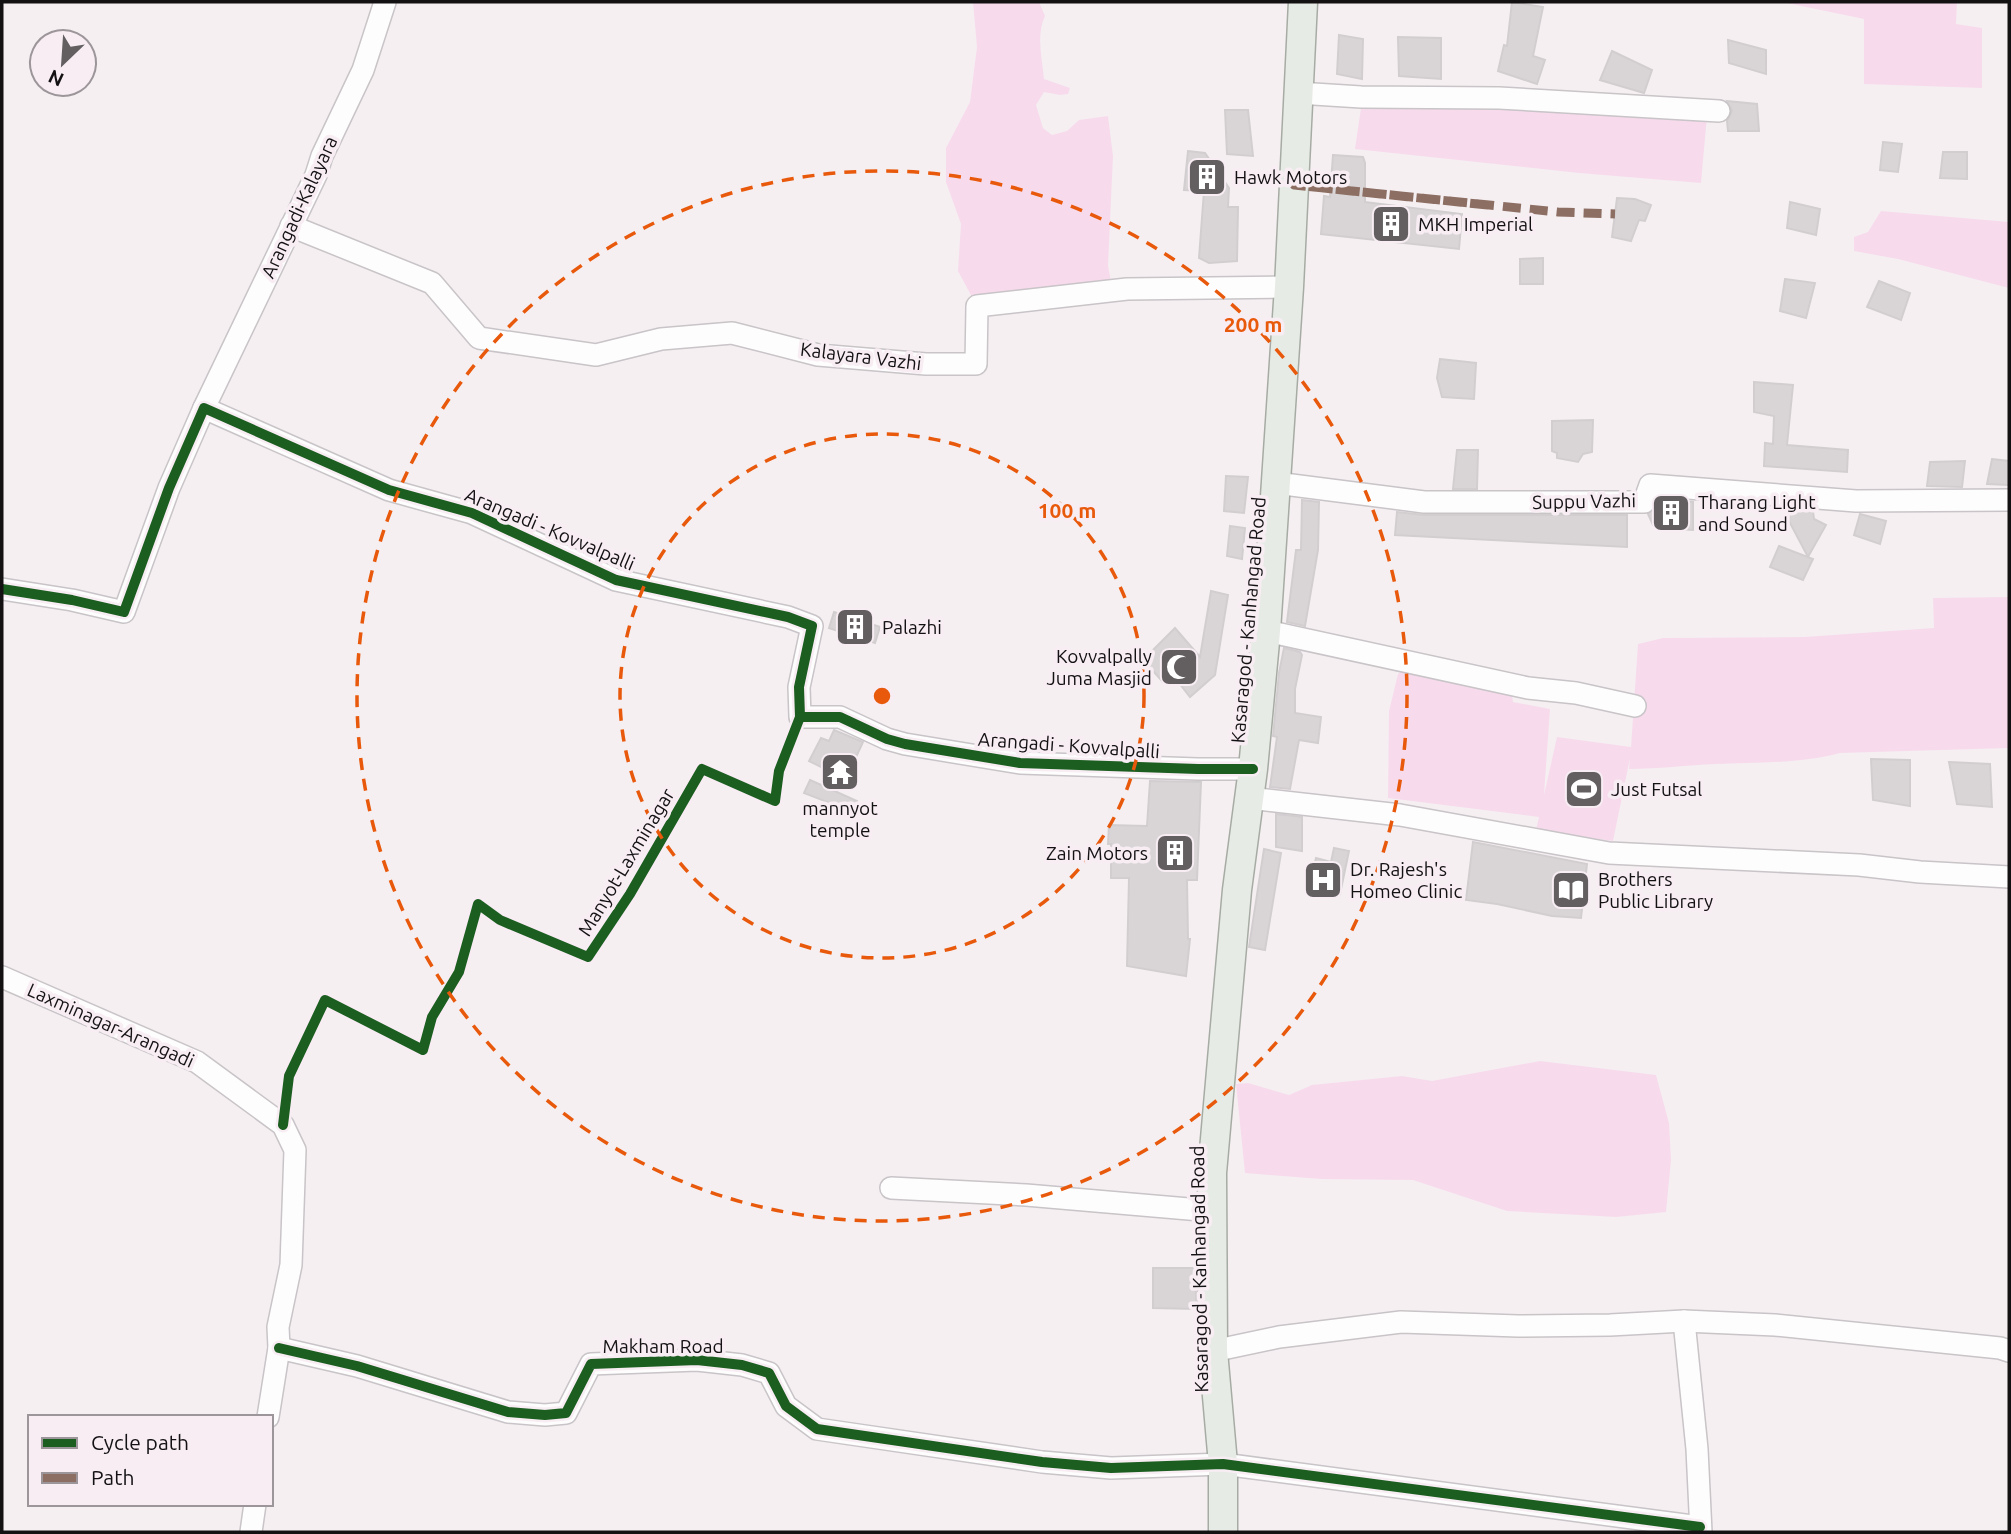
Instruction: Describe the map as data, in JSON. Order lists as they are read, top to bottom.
{
  "streets": {
    "main road": ["Kasaragod - Kanhangad Road"],
    "street": [
      "Arangadi-Kalayara",
      "Kalayara Vazhi",
      "Suppu Vazhi",
      "Arangadi - Kovvalpalli",
      "Laxminagar-Arangadi",
      "Makham Road"
    ],
    "cycle path": ["Manyot-Laxminagar"]
  },
  "crossings": [
    ["Arangadi-Kalayara", "Kalayara Vazhi"],
    ["Arangadi-Kalayara", "Arangadi - Kovvalpalli"],
    ["Kalayara Vazhi", "Kasaragod - Kanhangad Road"],
    ["Suppu Vazhi", "Kasaragod - Kanhangad Road"],
    ["Arangadi - Kovvalpalli", "Kasaragod - Kanhangad Road"],
    ["Kasaragod - Kanhangad Road", "Makham Road"],
    ["Laxminagar-Arangadi", "Makham Road"]
  ],
  "places": {
    "building": [
      "Hawk Motors",
      "MKH Imperial",
      "Tharang Light and Sound",
      "Palazhi",
      "Zain Motors"
    ],
    "mosque": ["Kovvalpally Juma Masjid"],
    "temple": ["mannyot temple"],
    "sports": ["Just Futsal"],
    "hospital": ["Dr. Rajesh's Homeo Clinic"],
    "library": ["Brothers Public Library"]
  },
  "legend": ["Cycle path", "Path"],
  "north": "bottom left",
  "rings": ["200 m", "100 m"]
}
